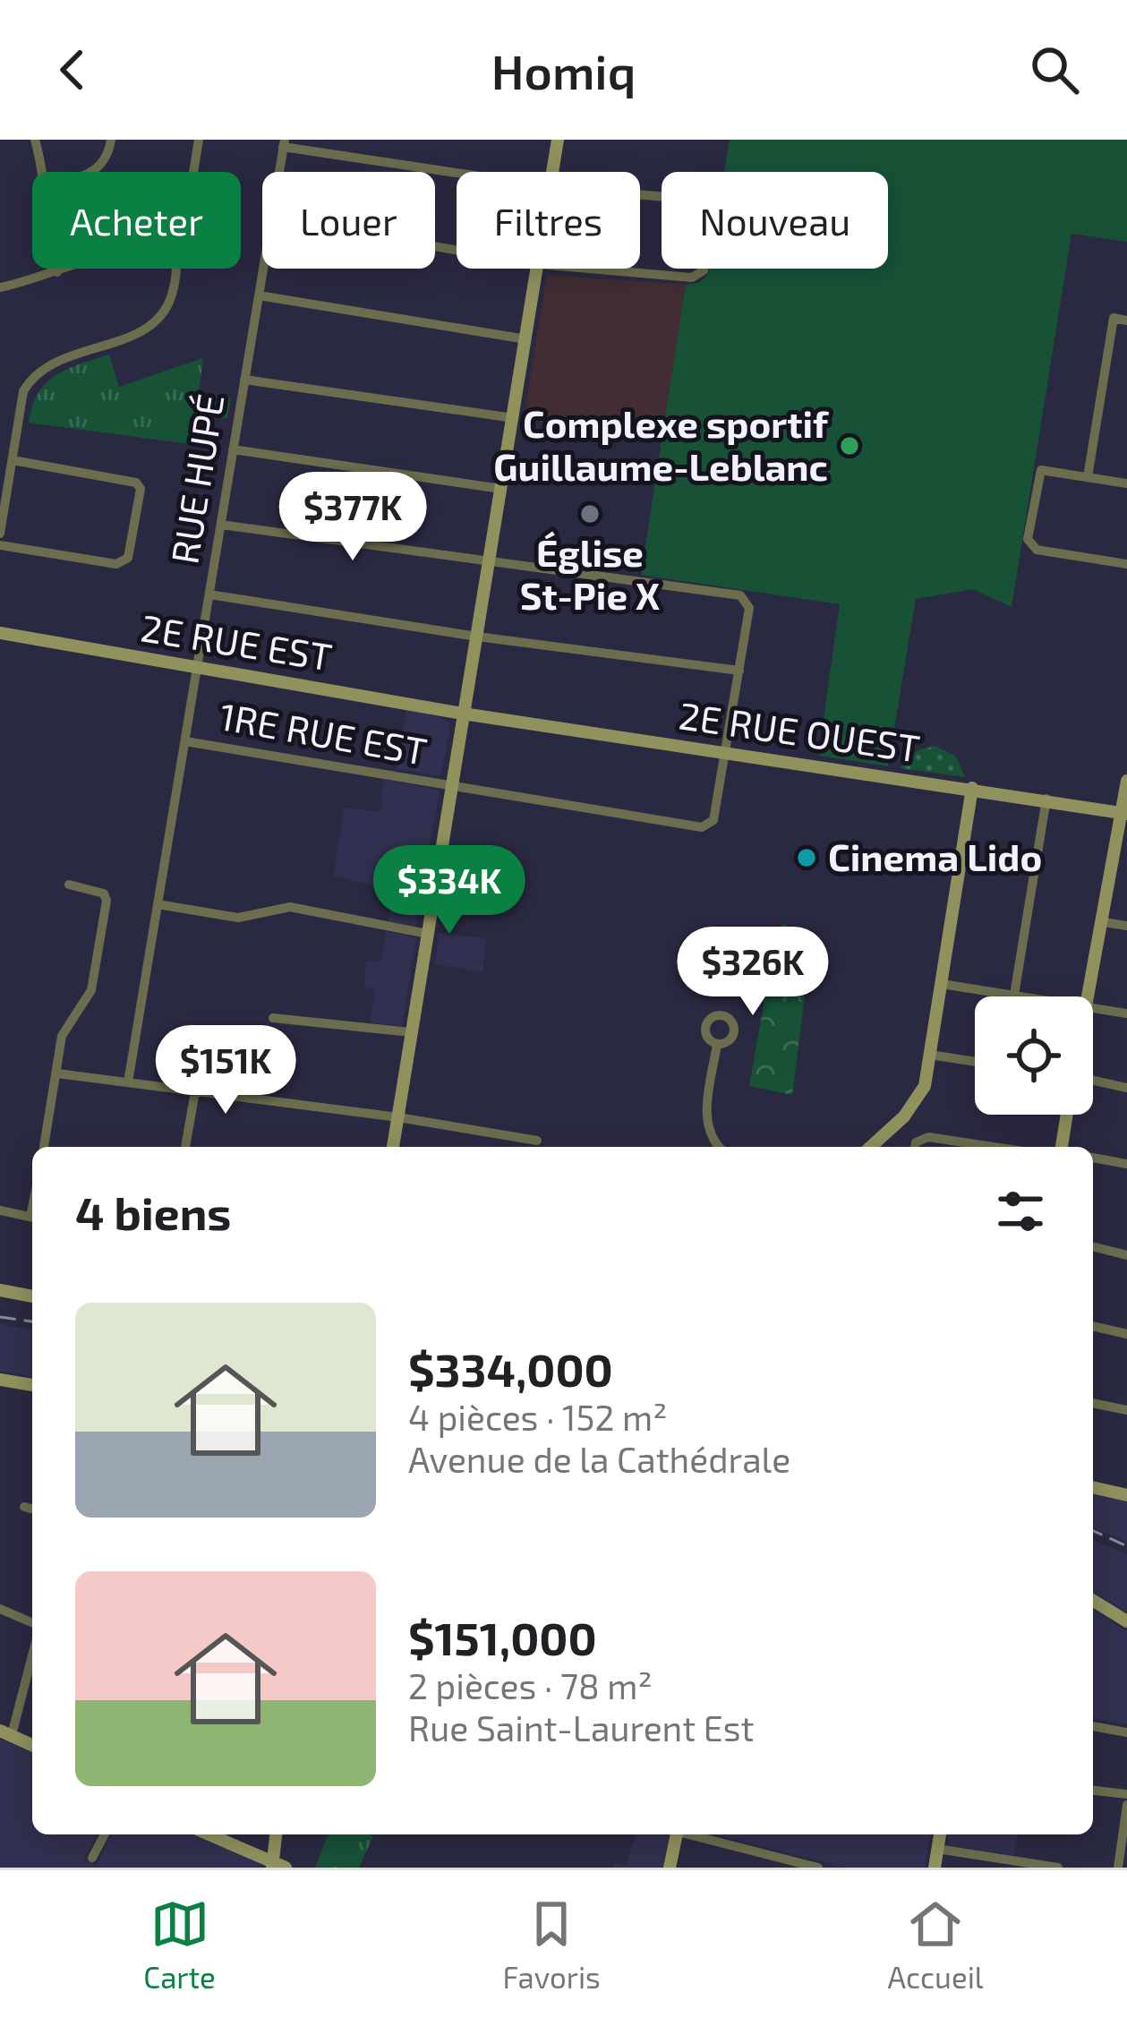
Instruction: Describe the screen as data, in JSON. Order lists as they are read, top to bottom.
{
  "streets": {
    "street": [
      "RUE HUPÉ",
      "2E RUE EST",
      "2E RUE OUEST",
      "1RE RUE EST"
    ]
  },
  "crossings": [
    ["RUE HUPÉ", "2E RUE EST"],
    ["RUE HUPÉ", "1RE RUE EST"],
    ["2E RUE EST", "2E RUE OUEST"],
    ["2E RUE OUEST", "1RE RUE EST"]
  ],
  "places": ["Complexe sportif Guillaume-Leblanc", "Église St-Pie X", "Cinema Lido"],
  "page": {
    "header": "Homiq",
    "chip": [
      "Acheter",
      "Louer",
      "Filtres",
      "Nouveau"
    ],
    "price": [
      "$377K",
      "$334K",
      "$326K",
      "$151K"
    ],
    "heading": "4 biens",
    "list": [
      {
        "name": "$334,000",
        "note": "4 pièces · 152 m² · Avenue de la Cathédrale"
      },
      {
        "name": "$151,000",
        "note": "2 pièces · 78 m² · Rue Saint-Laurent Est"
      }
    ],
    "tabs": ["Carte", "Favoris", "Accueil"]
  }
}
